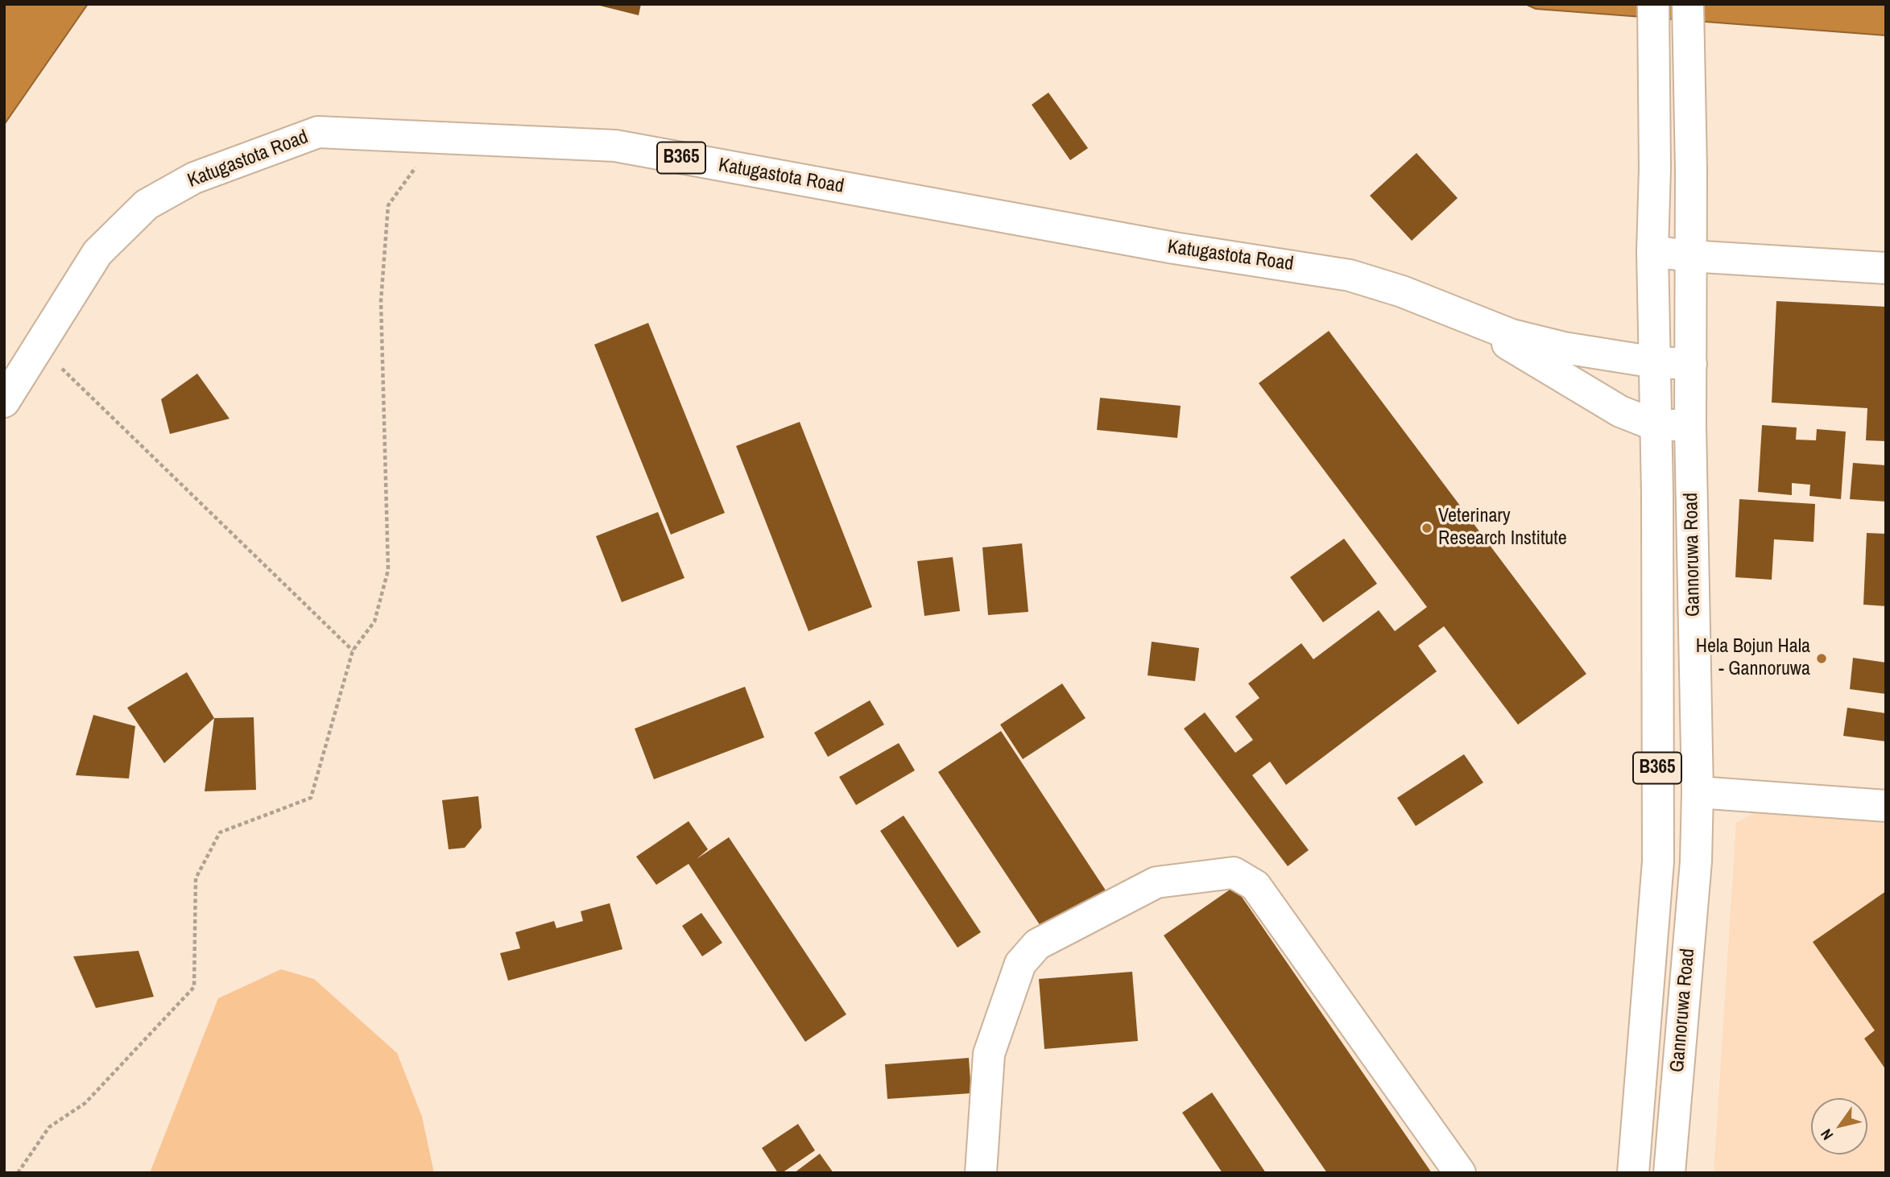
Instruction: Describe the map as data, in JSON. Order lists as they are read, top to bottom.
{
  "streets": {
    "main road": ["B365", "Katugastota Road", "Gannoruwa Road"]
  },
  "crossings": [
    ["Katugastota Road", "Gannoruwa Road"]
  ],
  "places": ["Veterinary Research Institute", "Hela Bojun Hala - Gannoruwa"],
  "north": "bottom left"
}
